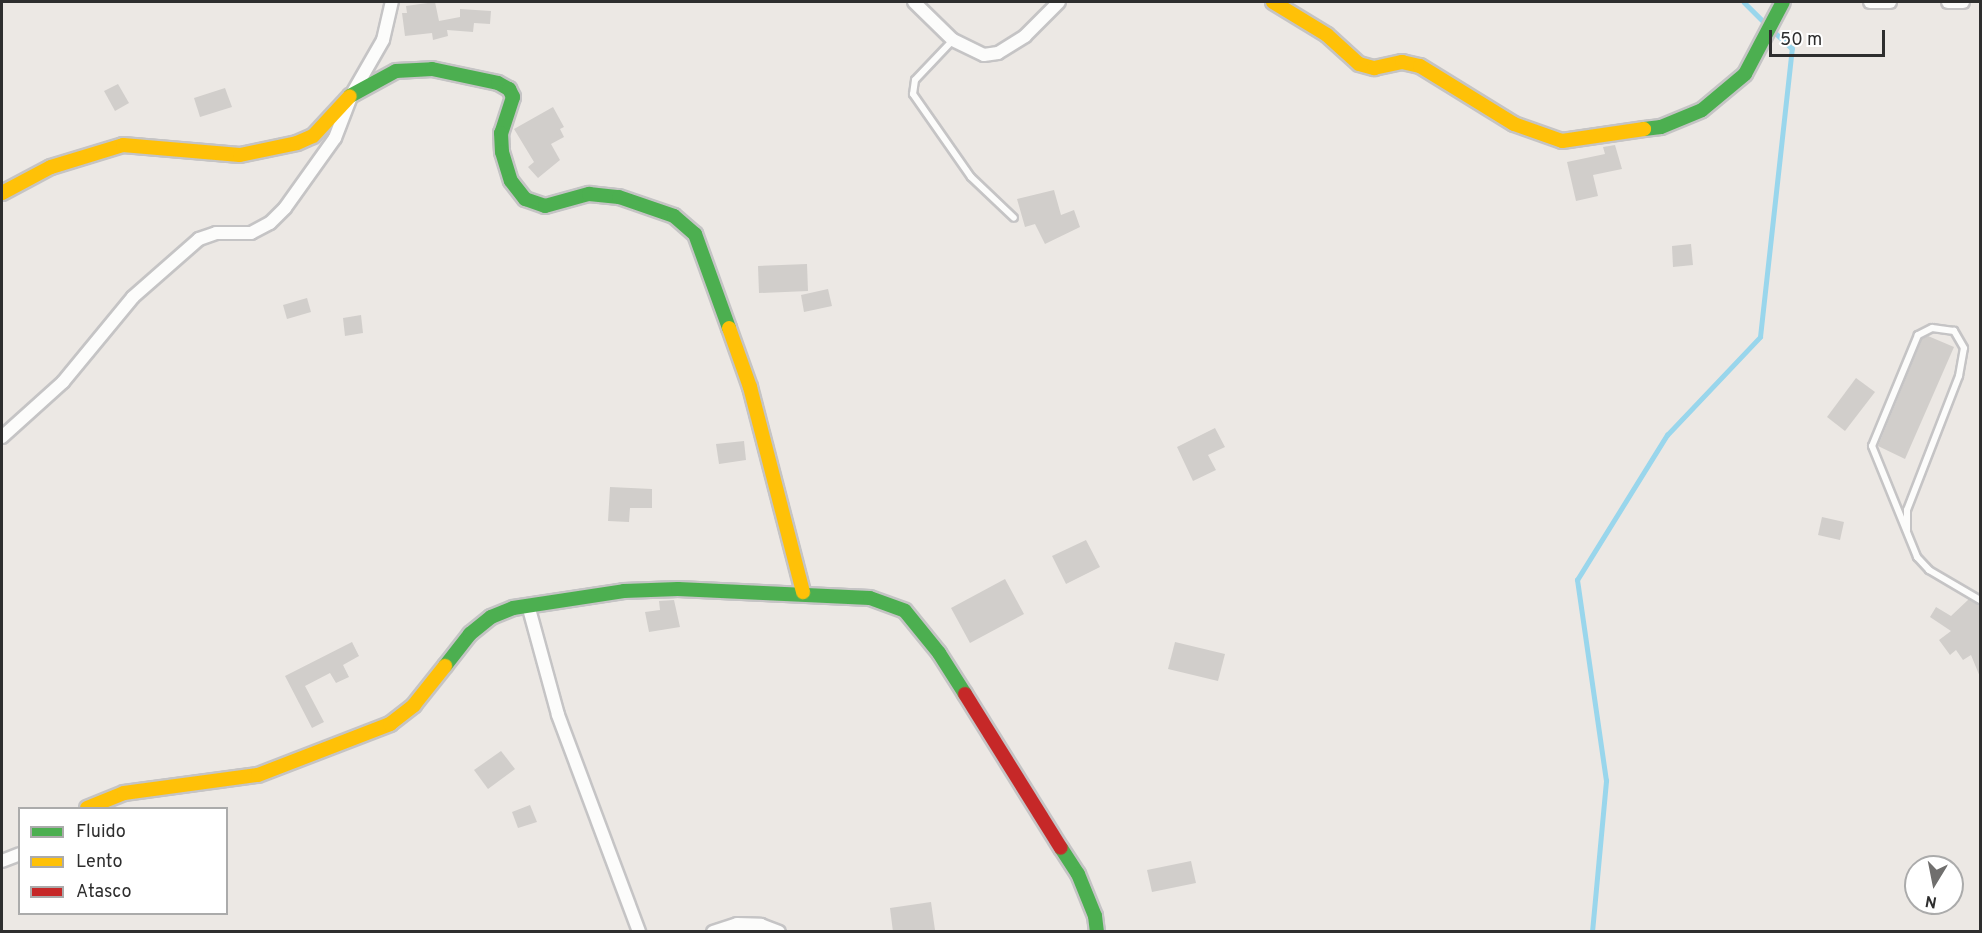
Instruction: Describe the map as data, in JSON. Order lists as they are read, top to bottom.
{
  "legend": ["Fluido", "Lento", "Atasco"],
  "scale_bar": "50 m",
  "north": "bottom"
}
